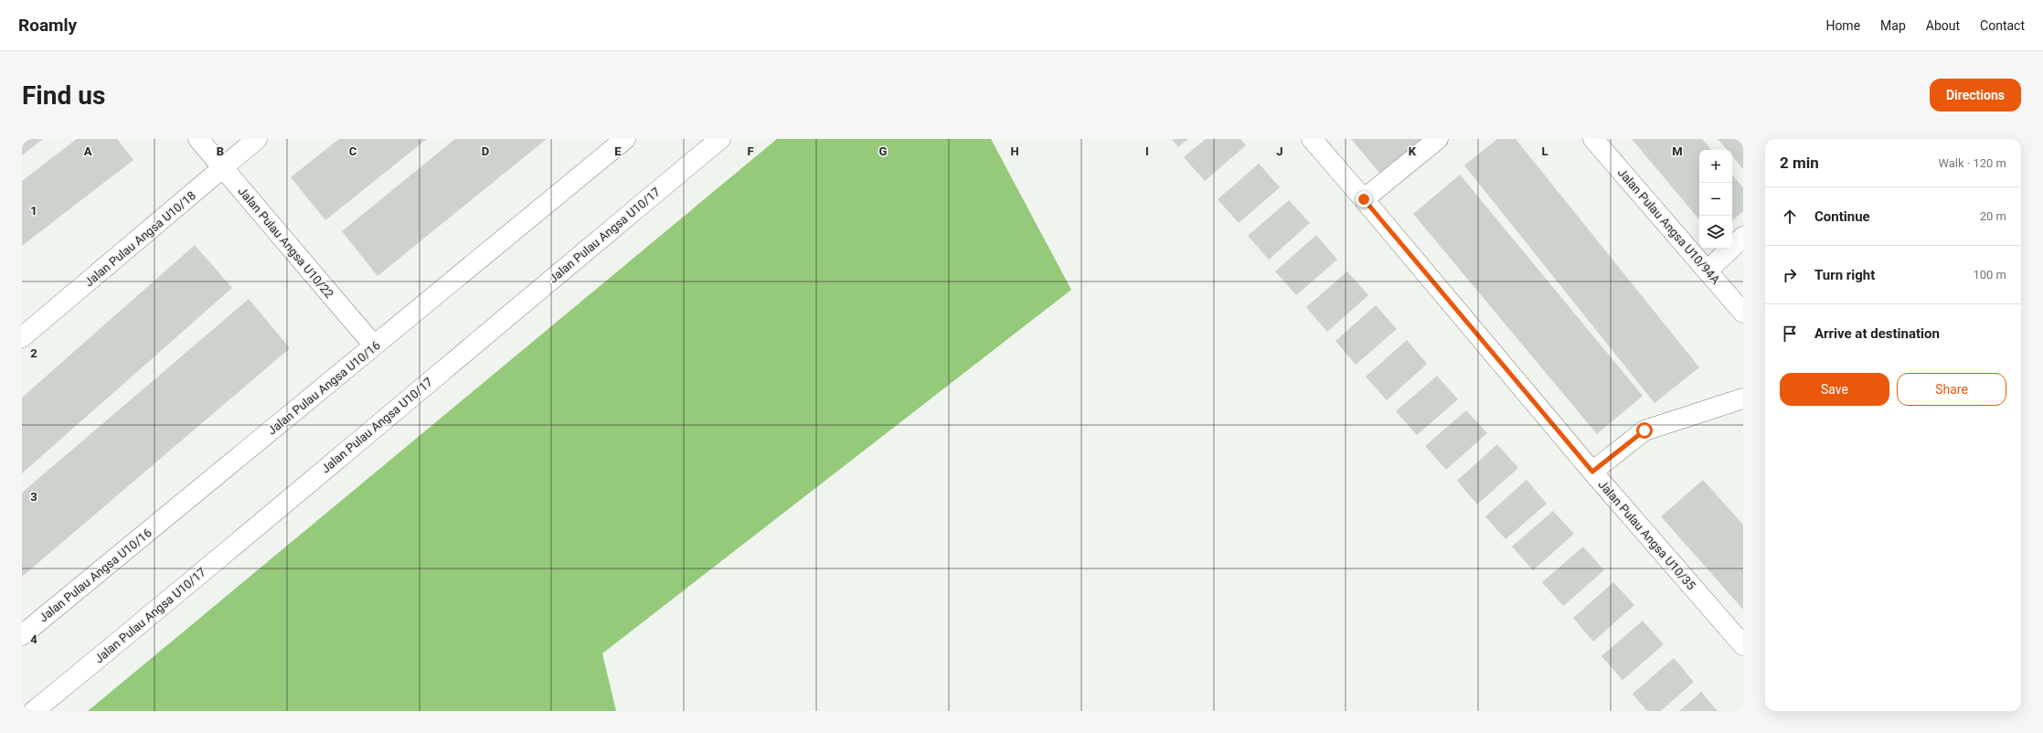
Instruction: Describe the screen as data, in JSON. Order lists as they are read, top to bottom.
{
  "streets": {
    "street": [
      "Jalan Pulau Angsa U10/94A",
      "Jalan Pulau Angsa U10/17",
      "Jalan Pulau Angsa U10/18",
      "Jalan Pulau Angsa U10/22",
      "Jalan Pulau Angsa U10/16",
      "Jalan Pulau Angsa U10/35"
    ]
  },
  "crossings": [
    ["Jalan Pulau Angsa U10/18", "Jalan Pulau Angsa U10/22"],
    ["Jalan Pulau Angsa U10/22", "Jalan Pulau Angsa U10/16"]
  ],
  "page": {
    "header": "Roamly",
    "nav": [
      "Home",
      "Map",
      "About",
      "Contact"
    ],
    "buttons": [
      "Directions",
      ["Save", "Share"]
    ],
    "title": "Find us",
    "heading": ["2 min", "Walk · 120 m"],
    "map_buttons": ["+", "−"],
    "list": [
      ["Continue", "20 m"],
      ["Turn right", "100 m"],
      "Arrive at destination"
    ]
  },
  "grid": {
    "columns": [
      "A",
      "B",
      "C",
      "D",
      "E",
      "F",
      "G",
      "H",
      "I",
      "J",
      "K",
      "L",
      "M"
    ],
    "rows": [
      "1",
      "2",
      "3",
      "4"
    ]
  }
}
